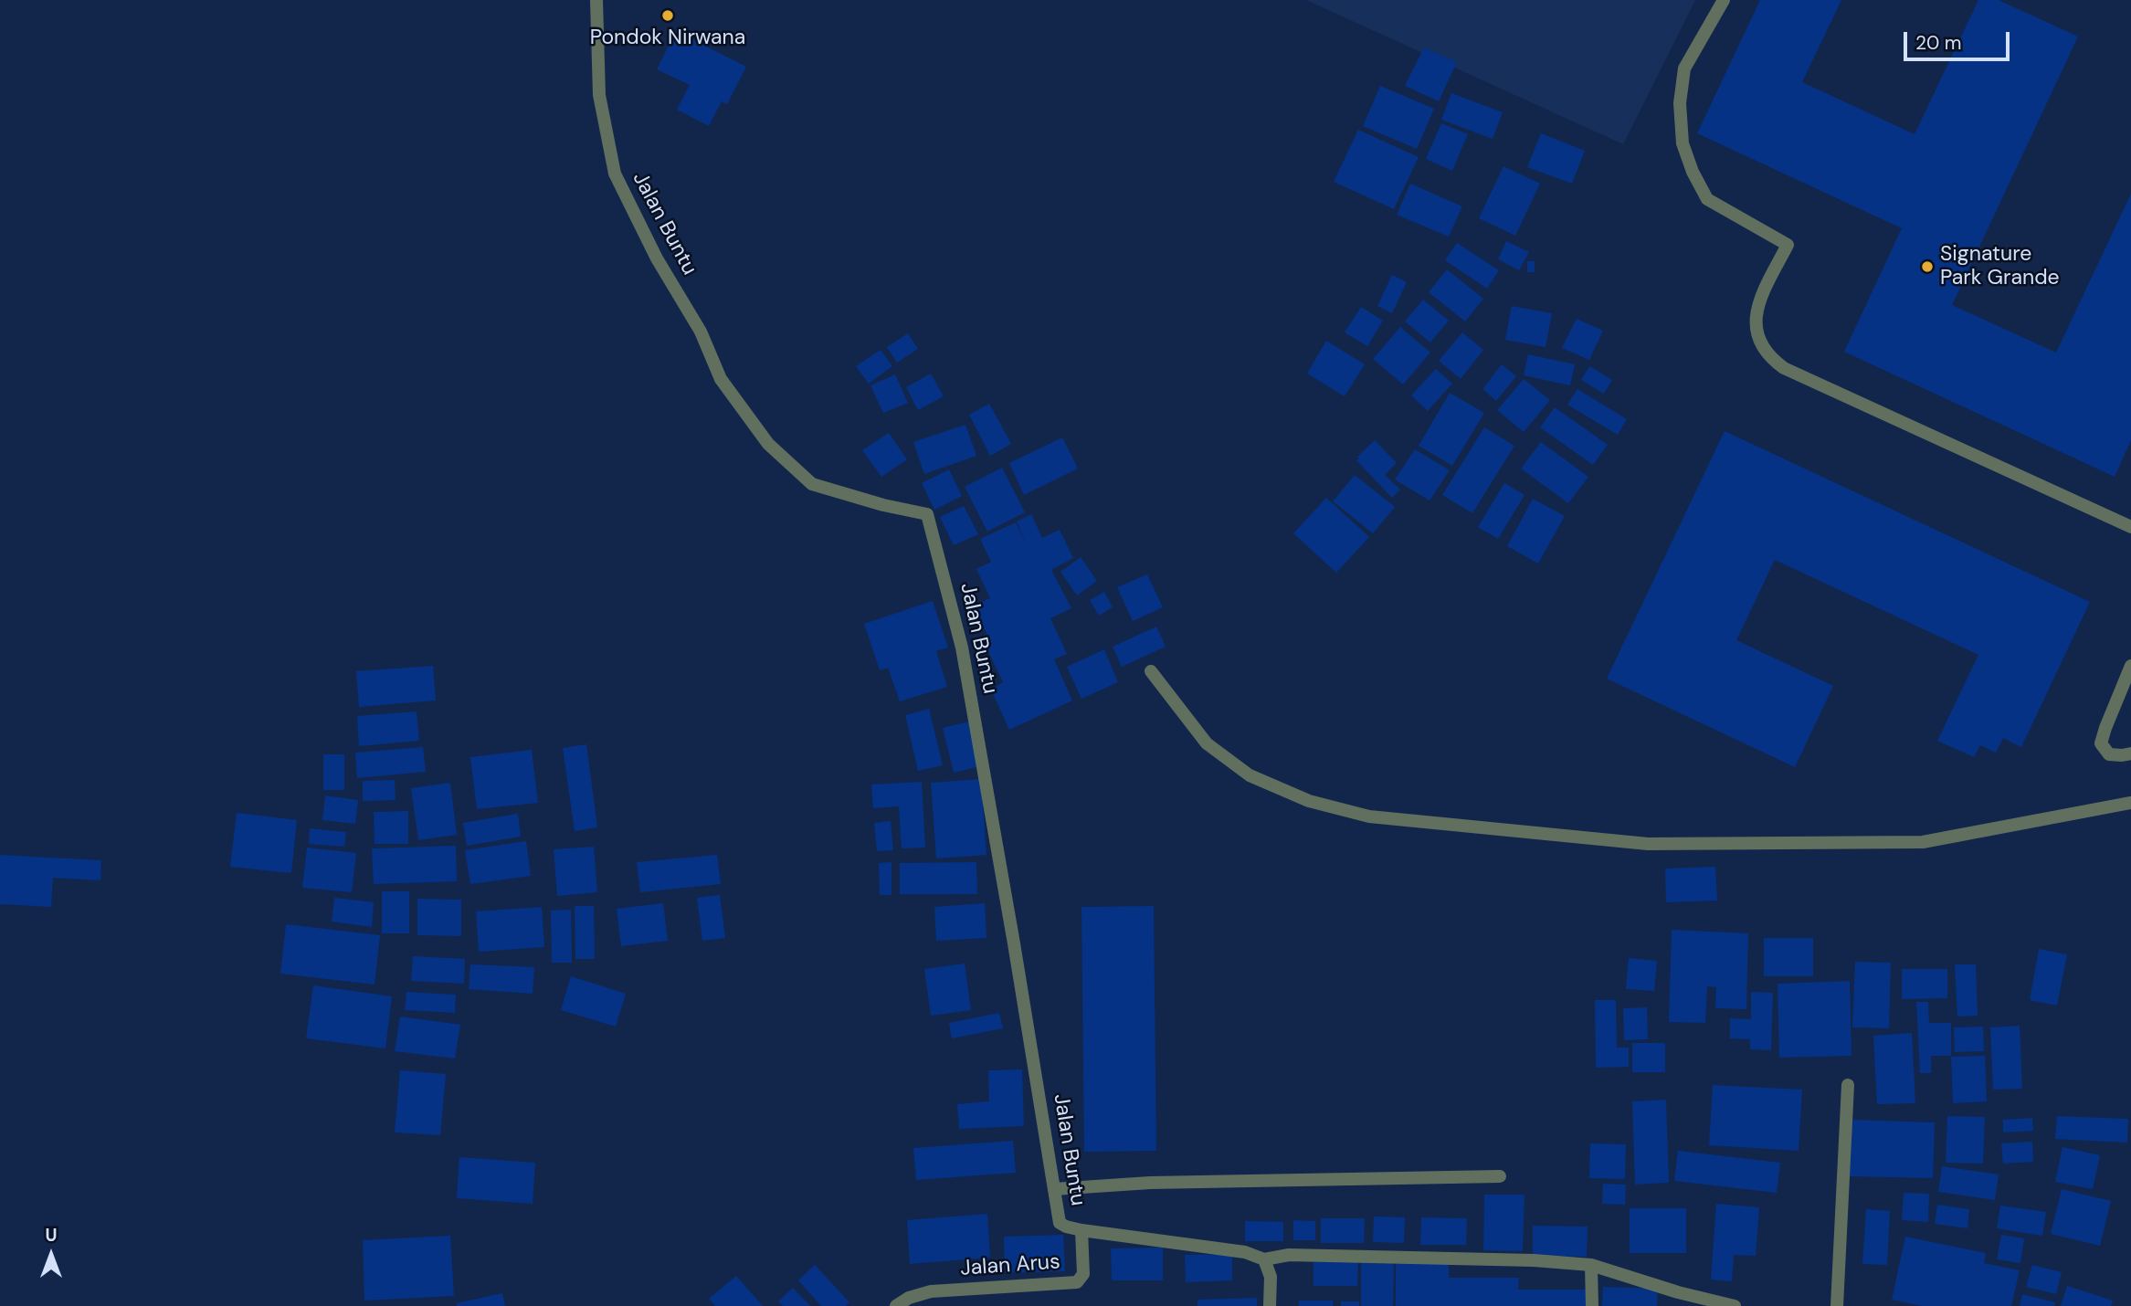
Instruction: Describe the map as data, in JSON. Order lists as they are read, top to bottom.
{
  "streets": {
    "street": ["Jalan Buntu", "Jalan Arus"]
  },
  "crossings": [
    ["Jalan Buntu", "Jalan Arus"]
  ],
  "places": ["Pondok Nirwana", "Signature Park Grande"],
  "scale_bar": "20 m",
  "north": "top"
}
